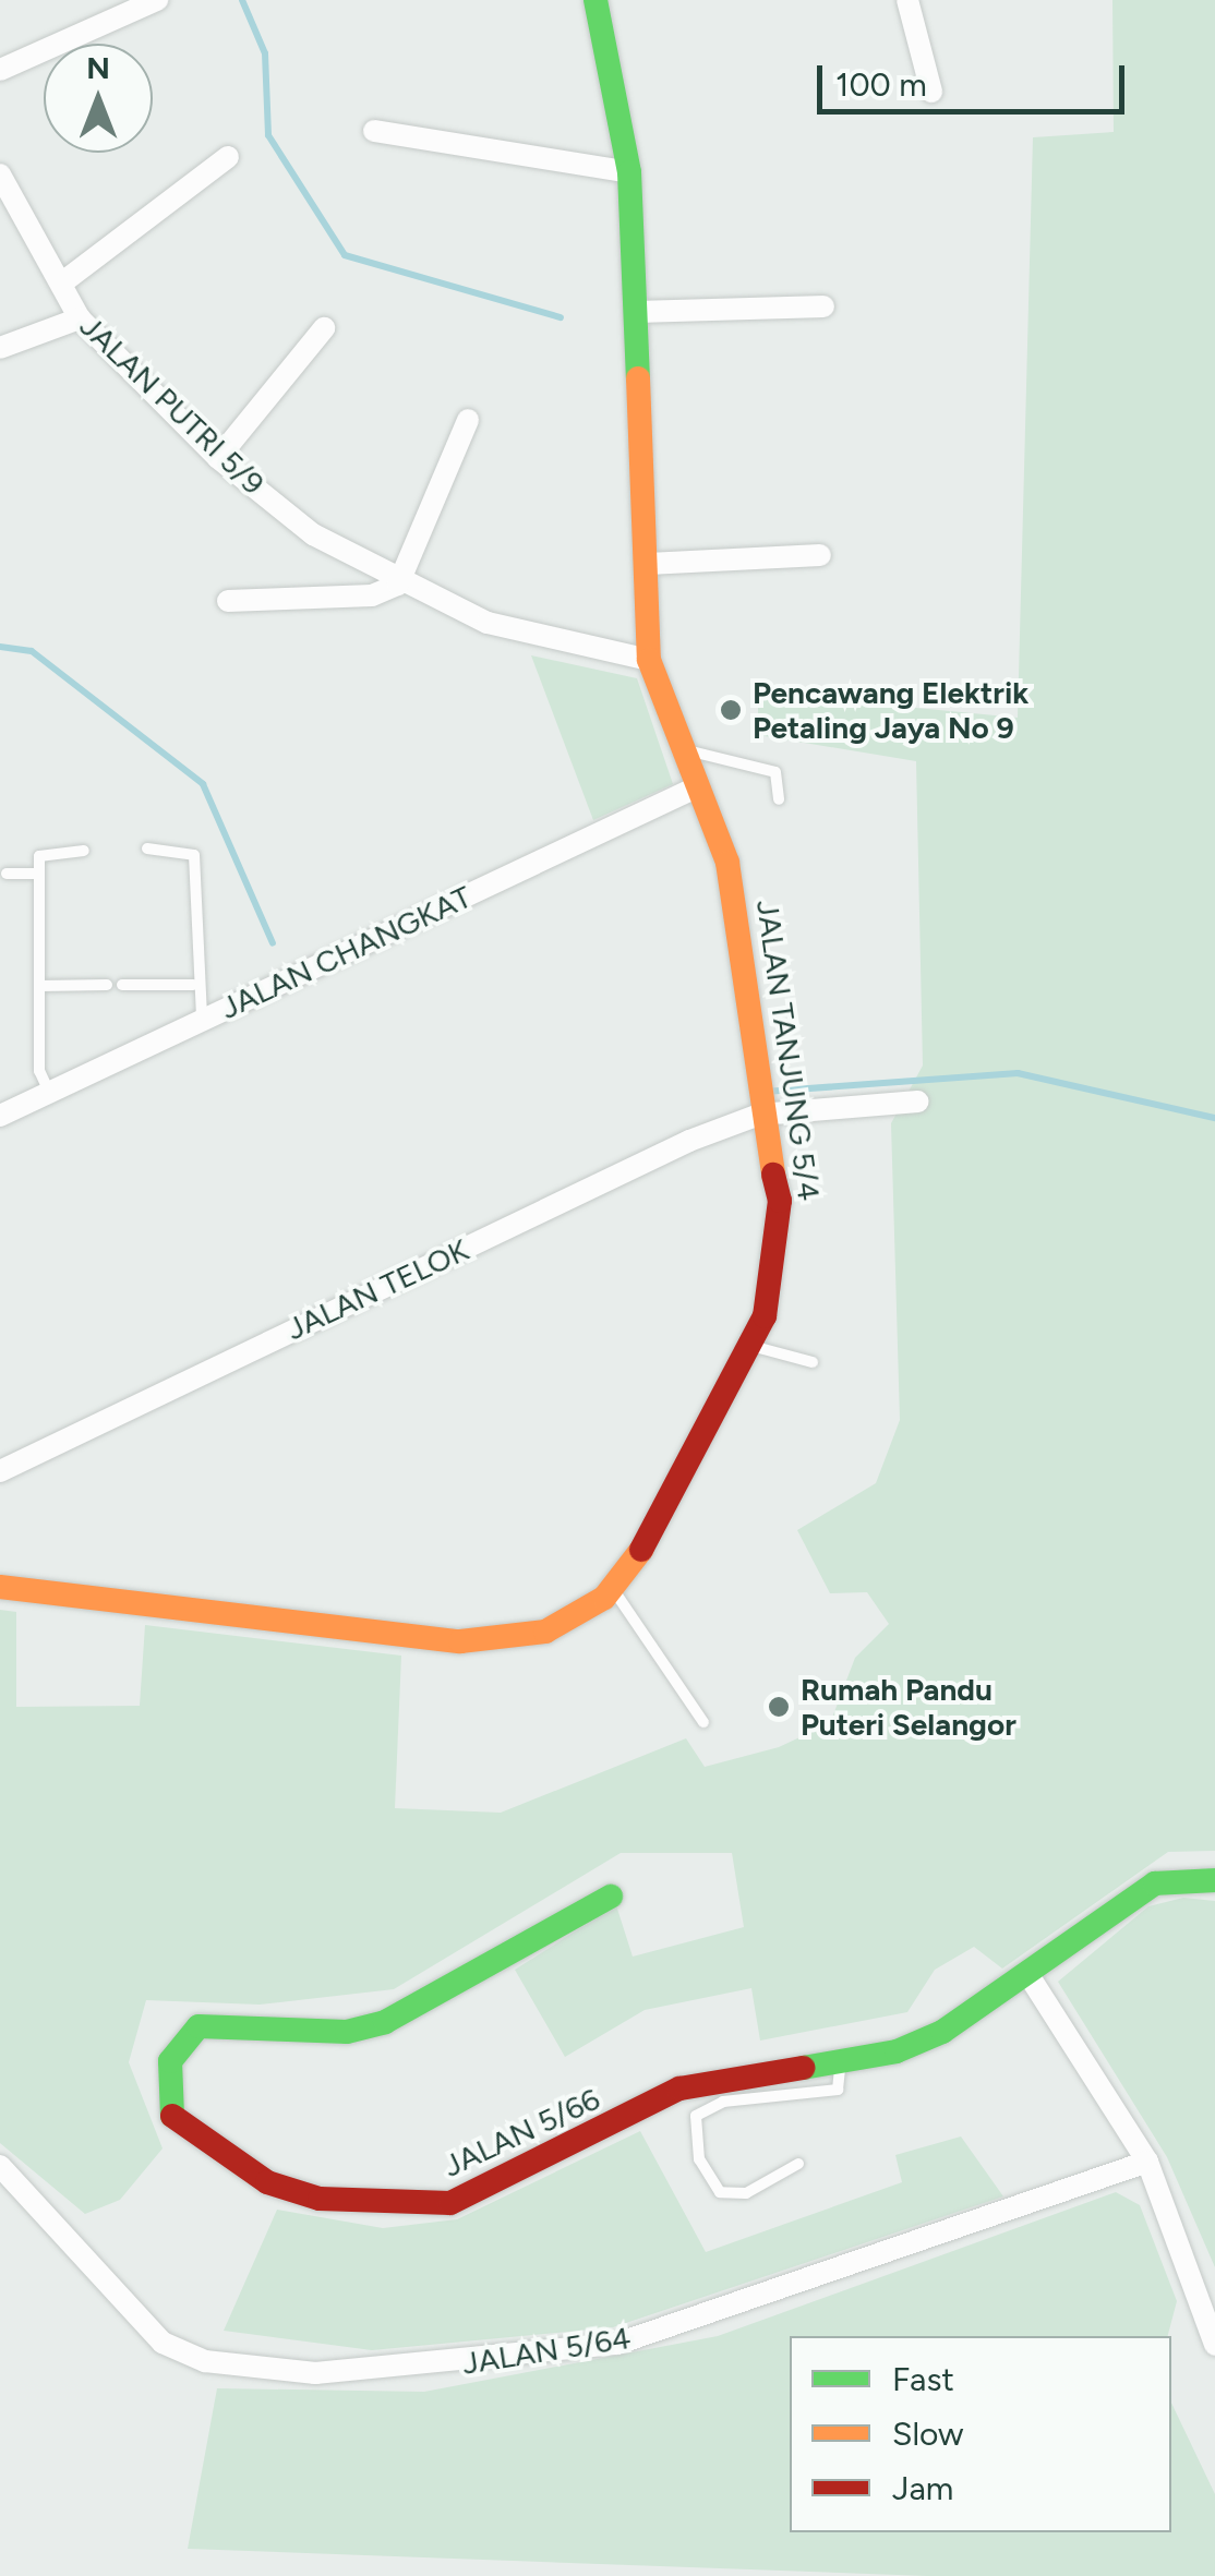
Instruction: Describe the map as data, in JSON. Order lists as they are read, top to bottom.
{
  "streets": {
    "street": [
      "JALAN PUTRI 5/9",
      "JALAN CHANGKAT",
      "JALAN TANJUNG 5/4",
      "JALAN TELOK",
      "JALAN 5/66",
      "JALAN 5/64"
    ]
  },
  "crossings": [
    ["JALAN PUTRI 5/9", "JALAN TANJUNG 5/4"],
    ["JALAN CHANGKAT", "JALAN TANJUNG 5/4"],
    ["JALAN TANJUNG 5/4", "JALAN TELOK"]
  ],
  "places": ["Pencawang Elektrik Petaling Jaya No 9", "Rumah Pandu Puteri Selangor"],
  "legend": ["Fast", "Slow", "Jam"],
  "scale_bar": "100 m",
  "north": "top"
}
